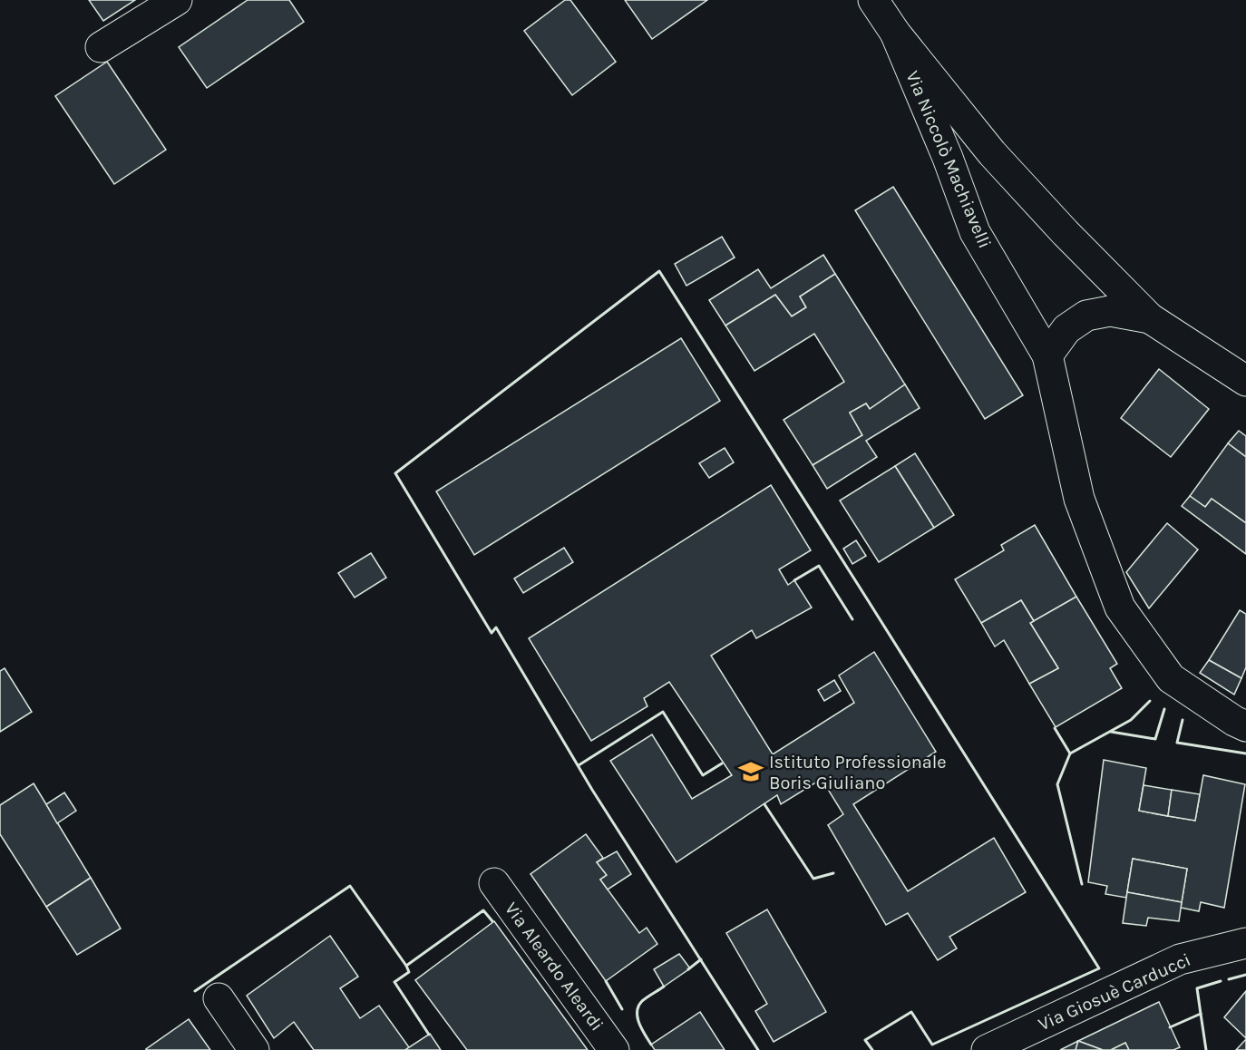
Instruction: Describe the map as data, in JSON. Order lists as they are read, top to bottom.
{
  "streets": {
    "main road": ["Via Niccolò Machiavelli", "Via Aleardo Aleardi", "Via Giosuè Carducci"]
  },
  "places": {
    "school or university": ["Istituto Professionale Boris Giuliano"]
  }
}
